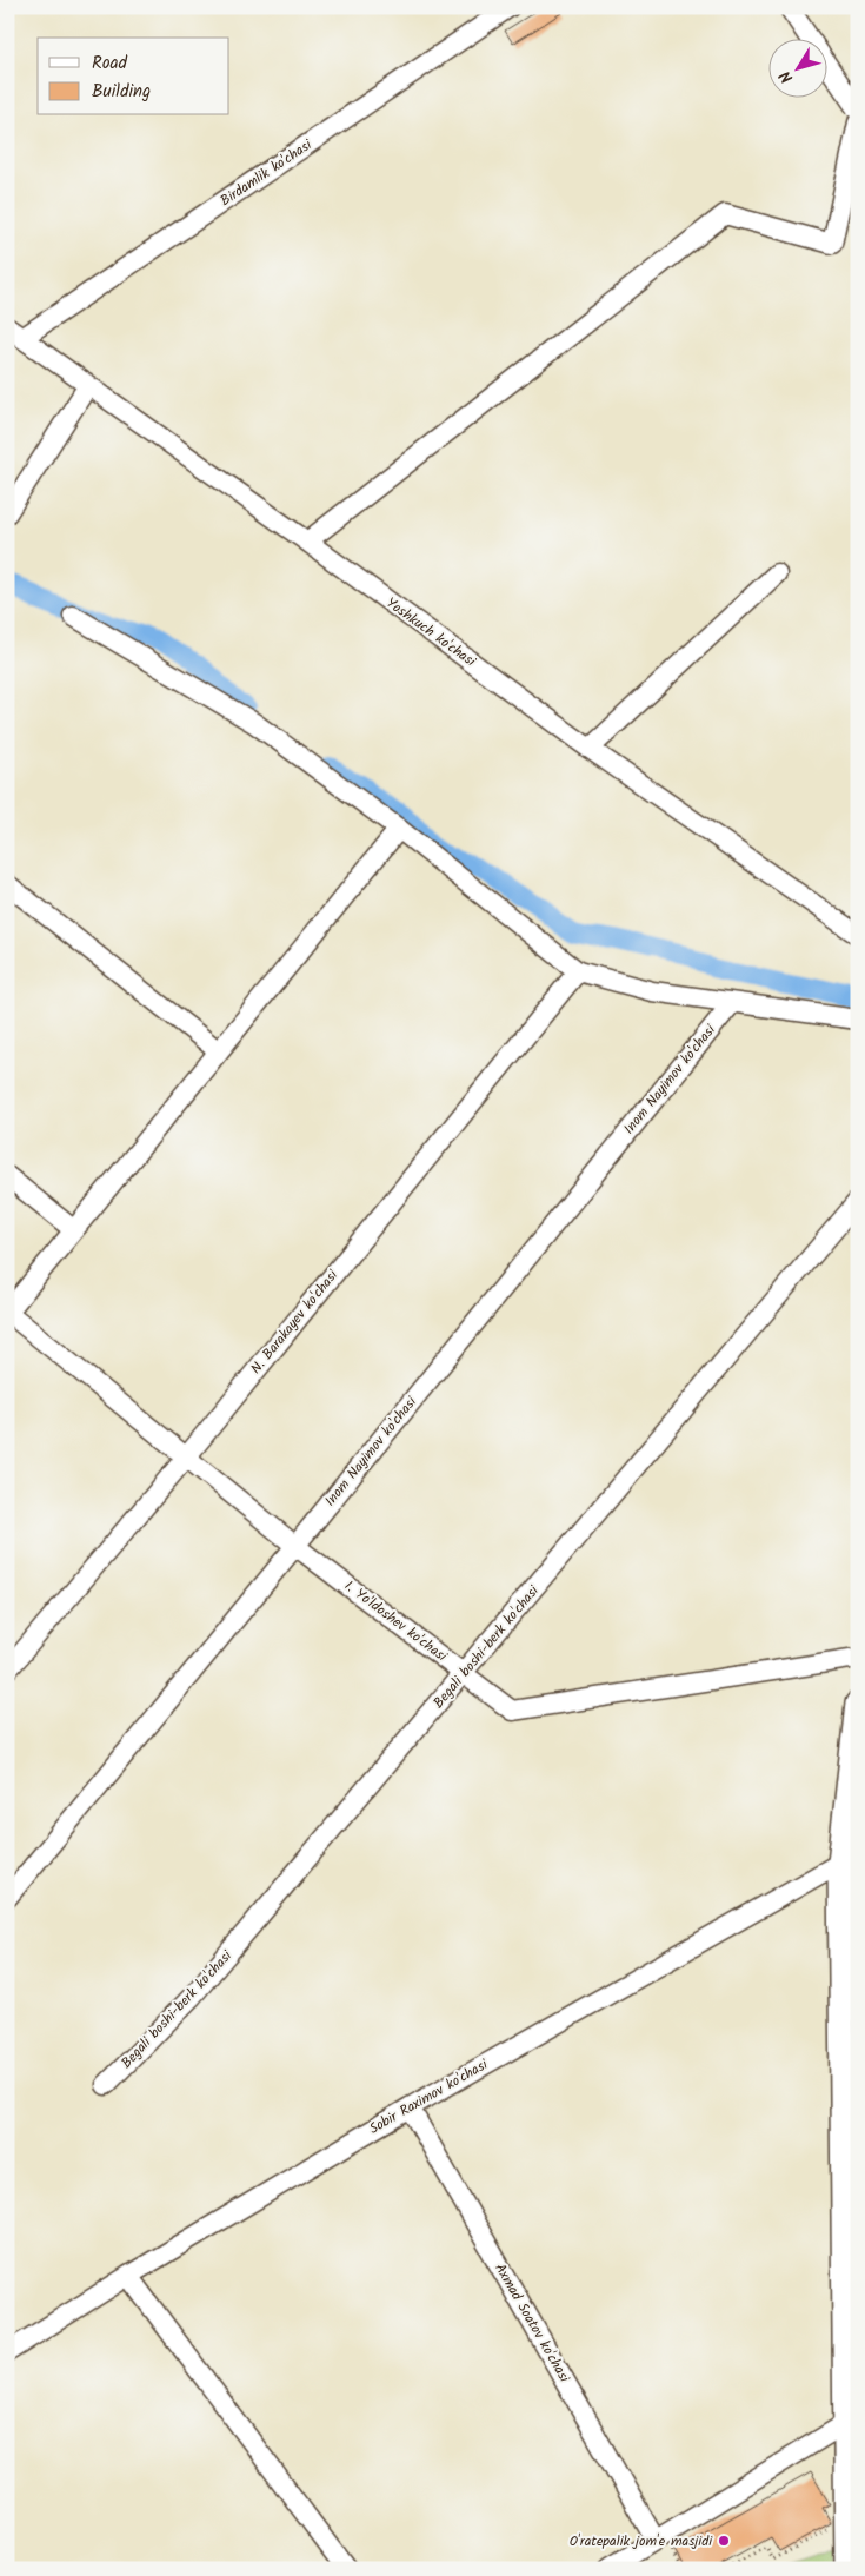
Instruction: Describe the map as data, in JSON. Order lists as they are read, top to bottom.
{
  "streets": {
    "street": [
      "Birdamlik ko'chasi",
      "Yoshkuch ko'chasi",
      "Inom Nayimov ko'chasi",
      "N. Barakayev ko'chasi",
      "I. Yo'ldoshev ko'chasi",
      "Begali boshi-berk ko'chasi",
      "Sobir Raximov ko'chasi",
      "Axmad Soatov ko'chasi"
    ]
  },
  "crossings": [
    ["Birdamlik ko'chasi", "Yoshkuch ko'chasi"],
    ["Inom Nayimov ko'chasi", "I. Yo'ldoshev ko'chasi"],
    ["N. Barakayev ko'chasi", "I. Yo'ldoshev ko'chasi"],
    ["I. Yo'ldoshev ko'chasi", "Begali boshi-berk ko'chasi"],
    ["Sobir Raximov ko'chasi", "Axmad Soatov ko'chasi"]
  ],
  "places": ["O'ratepalik jom'e masjidi"],
  "legend": ["Road", "Building"],
  "north": "bottom left"
}
